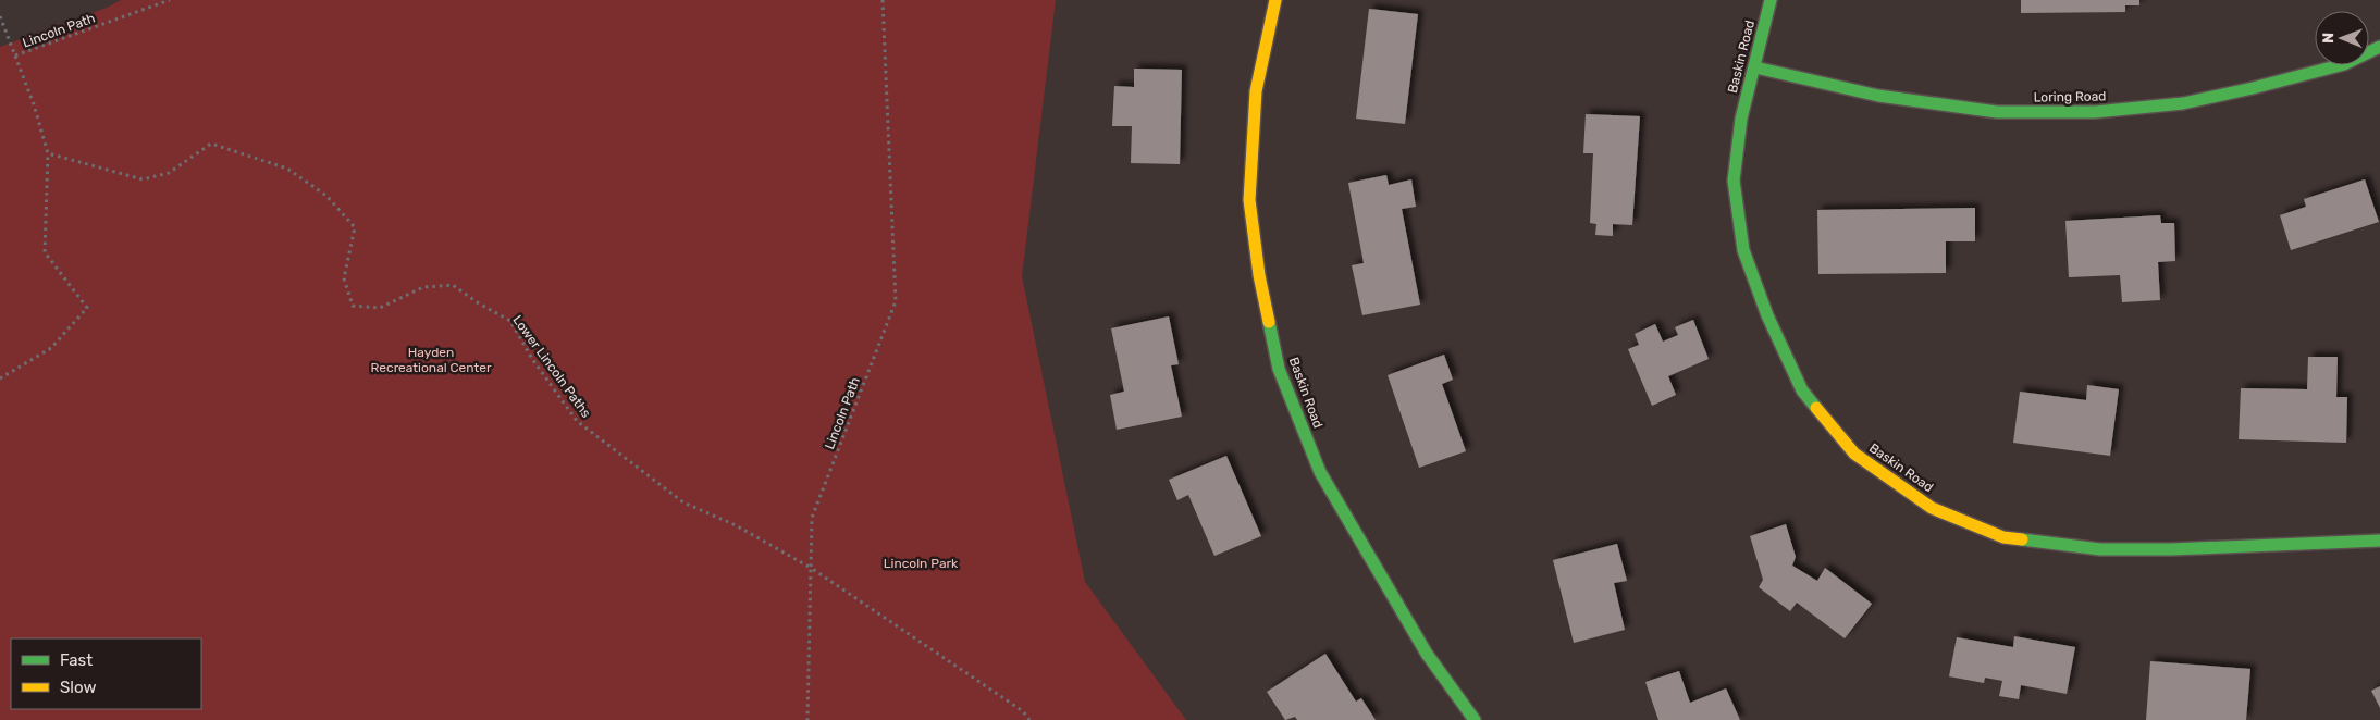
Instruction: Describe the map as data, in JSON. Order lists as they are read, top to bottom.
{
  "streets": {
    "street": ["Baskin Road", "Loring Road"],
    "path": ["Lincoln Path", "Lower Lincoln Paths"]
  },
  "crossings": [
    ["Lincoln Path", "Lower Lincoln Paths"],
    ["Baskin Road", "Loring Road"]
  ],
  "parks": ["Hayden Recreational Center", "Lincoln Park"],
  "legend": ["Fast", "Slow"],
  "north": "left"
}
